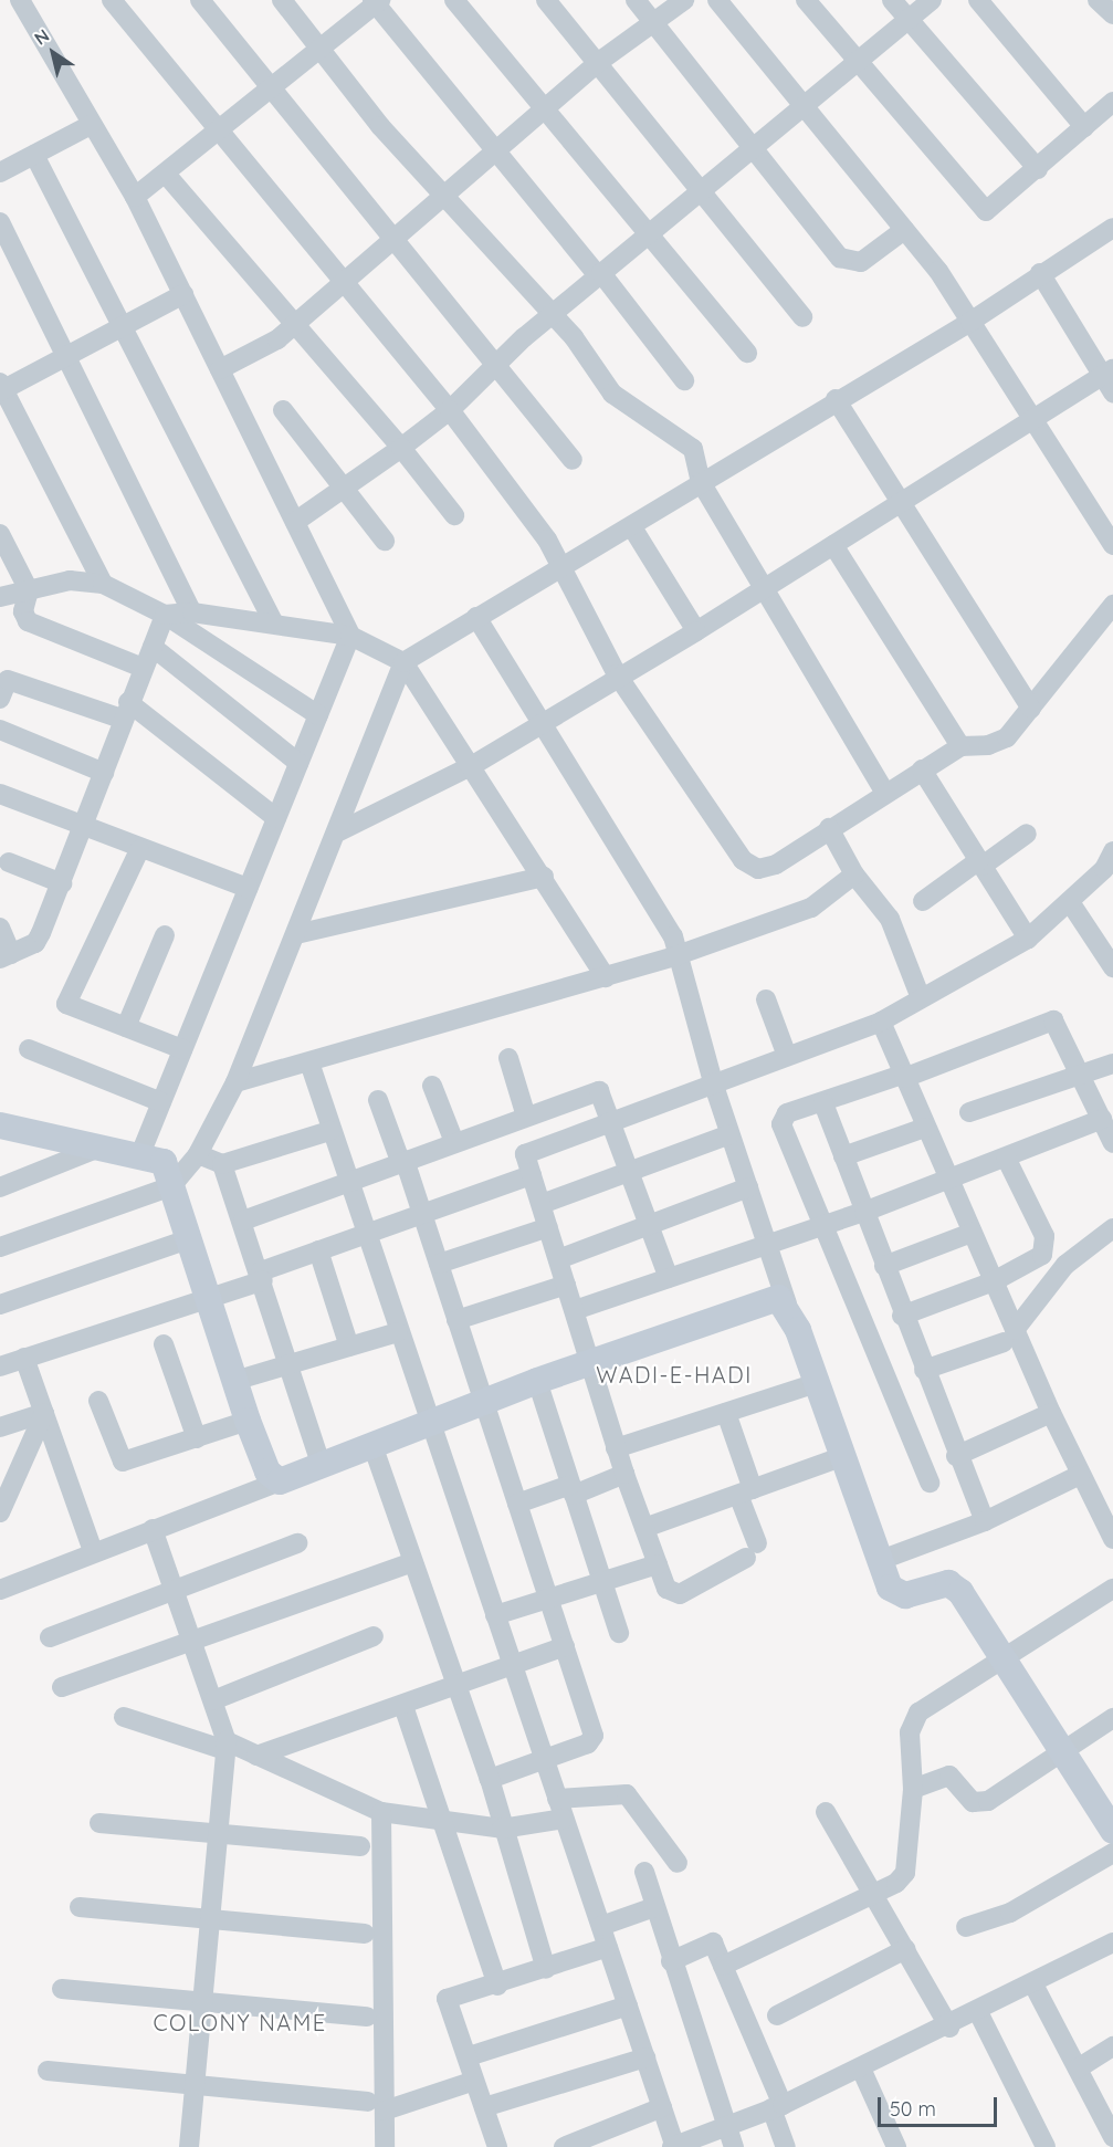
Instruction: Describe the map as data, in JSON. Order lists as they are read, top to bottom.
{
  "districts": ["WADI-E-HADI", "COLONY NAME"],
  "scale_bar": "50 m",
  "north": "top left"
}
